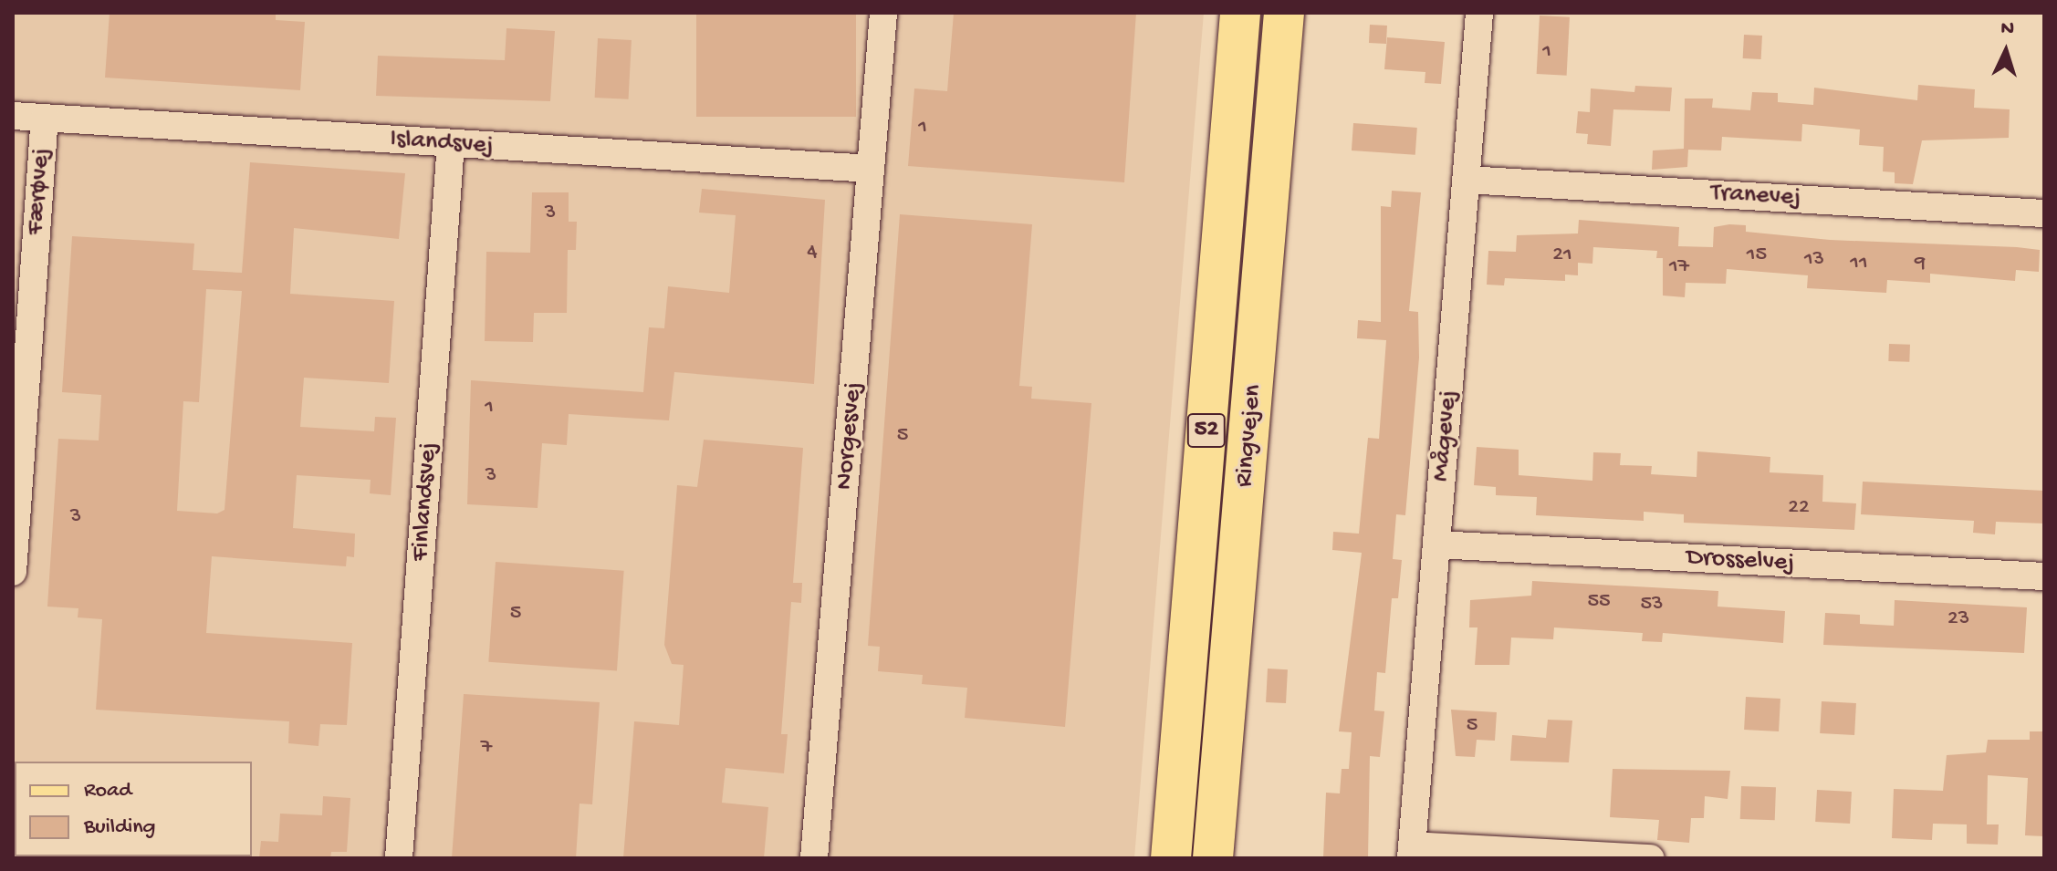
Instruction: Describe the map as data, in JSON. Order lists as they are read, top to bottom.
{
  "streets": {
    "main road": ["52", "Ringvejen"],
    "street": [
      "Islandsvej",
      "Færøvej",
      "Tranevej",
      "Norgesvej",
      "Mågevej",
      "Finlandsvej",
      "Drosselvej"
    ]
  },
  "crossings": [
    ["Islandsvej", "Færøvej"],
    ["Islandsvej", "Norgesvej"],
    ["Islandsvej", "Finlandsvej"],
    ["Tranevej", "Mågevej"],
    ["Mågevej", "Drosselvej"]
  ],
  "house_numbers": [
    "1",
    "1",
    "3",
    "4",
    "21",
    "15",
    "13",
    "11",
    "9",
    "17",
    "1",
    "5",
    "3",
    "22",
    "3",
    "55",
    "53",
    "5",
    "23",
    "5",
    "7"
  ],
  "legend": ["Road", "Building"],
  "north": "top"
}
